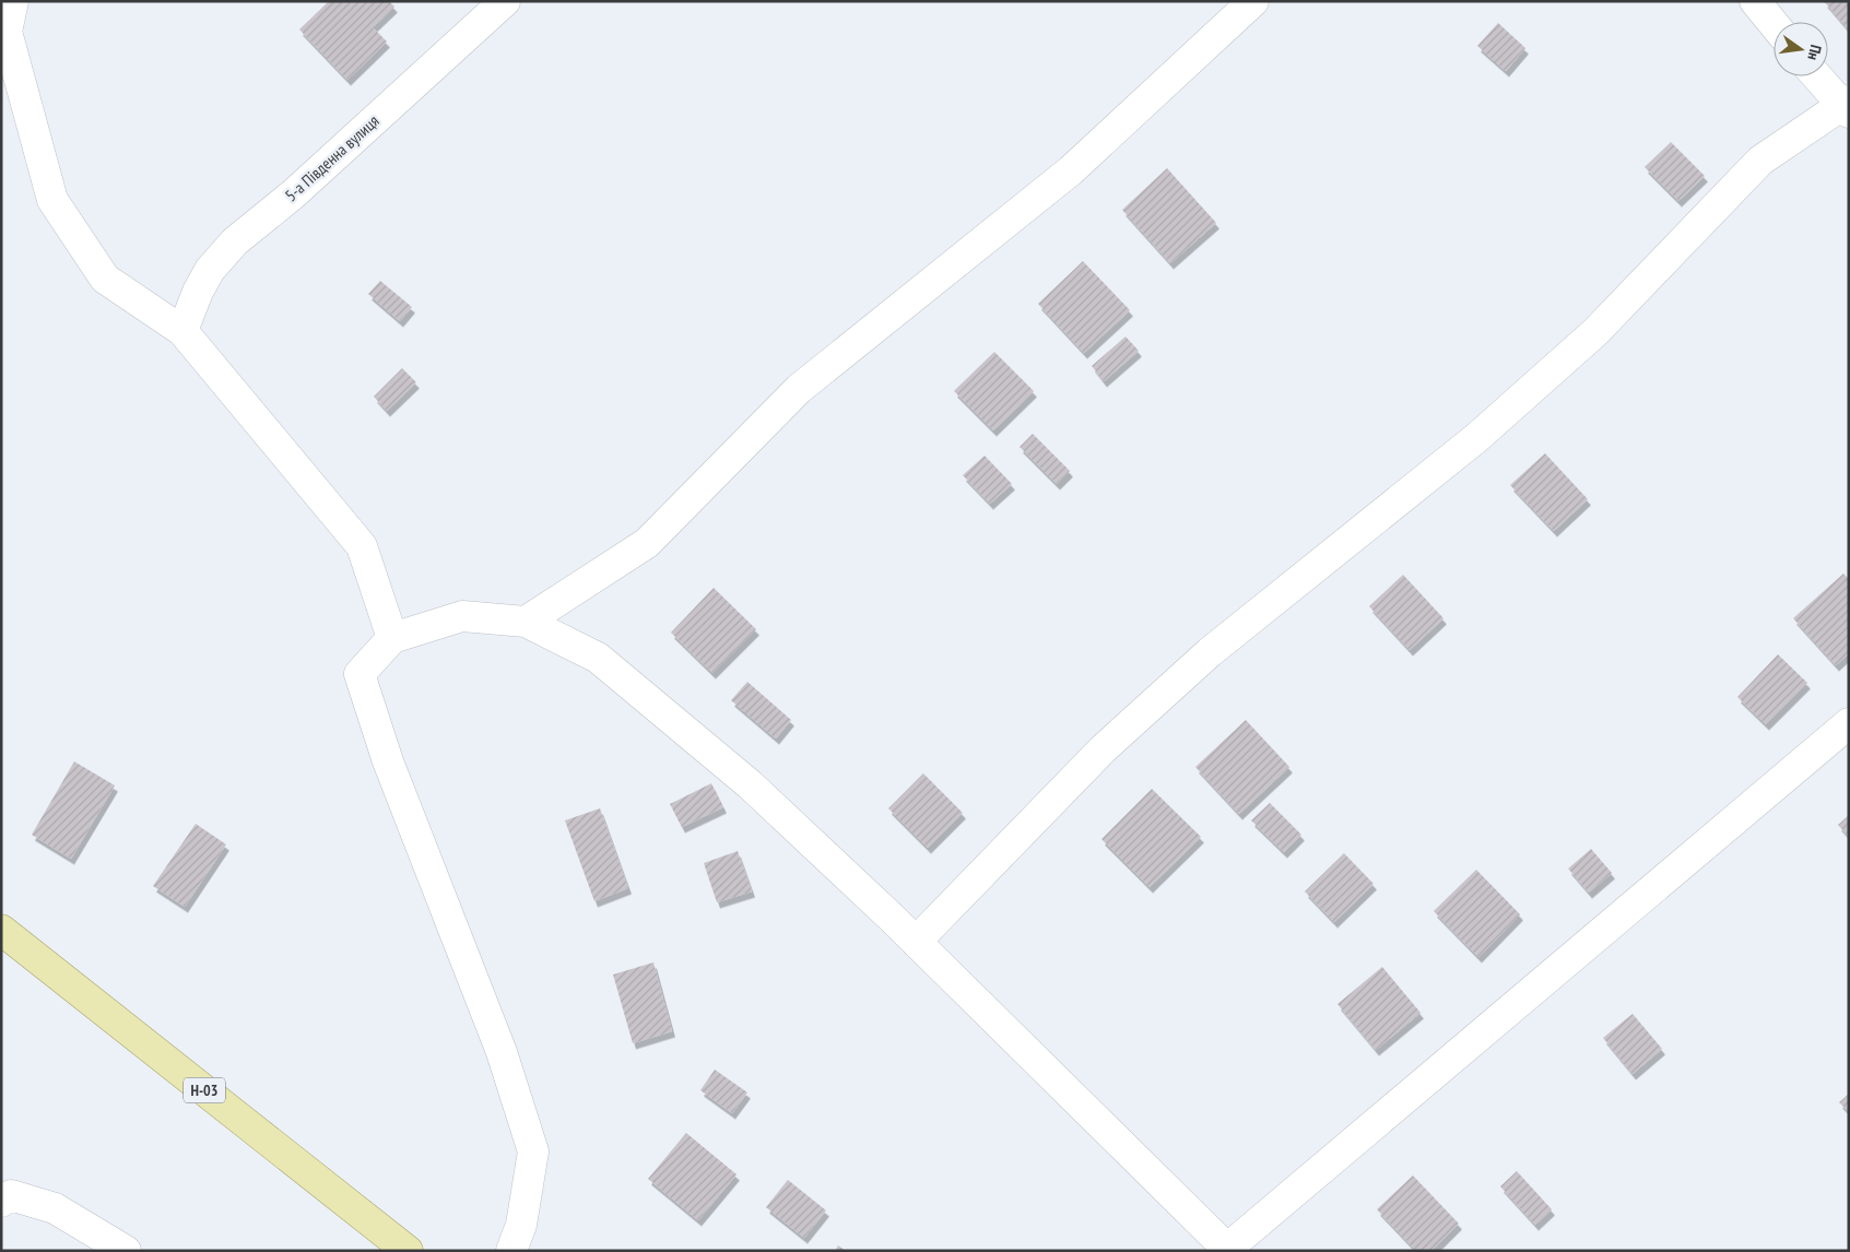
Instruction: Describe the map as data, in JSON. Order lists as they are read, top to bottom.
{
  "streets": {
    "main road": ["Н-03"],
    "street": ["5-а Південна вулиця"]
  },
  "north": "right"
}
